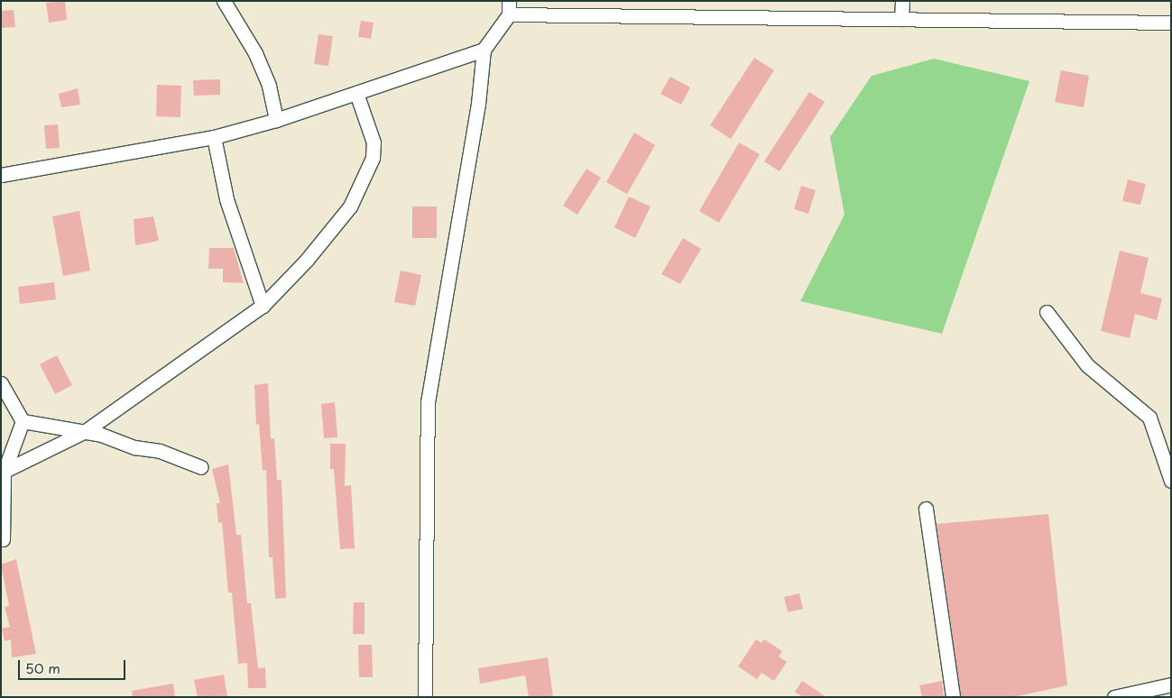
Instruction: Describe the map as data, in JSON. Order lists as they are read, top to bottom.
{
  "scale_bar": "50 m"
}
